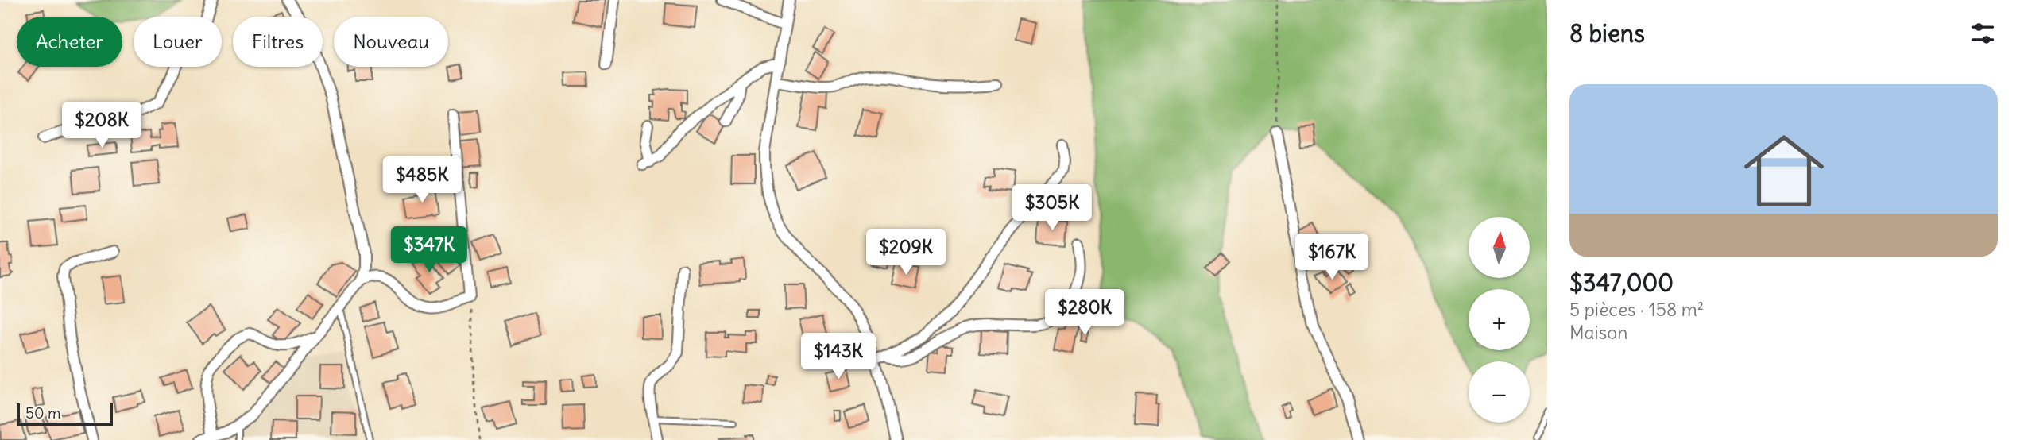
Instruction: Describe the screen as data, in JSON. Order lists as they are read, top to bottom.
{
  "scale_bar": "50 m",
  "north": "top",
  "page": {
    "heading": "8 biens",
    "chip": [
      "Acheter",
      "Louer",
      "Filtres",
      "Nouveau"
    ],
    "list": [
      {
        "name": "$347,000",
        "note": "5 pièces · 158 m² · Maison"
      }
    ],
    "price": [
      "$208K",
      "$485K",
      "$305K",
      "$347K",
      "$209K",
      "$167K",
      "$280K",
      "$143K"
    ],
    "map_buttons": ["+", "−"],
    "scale": "50 m"
  }
}
